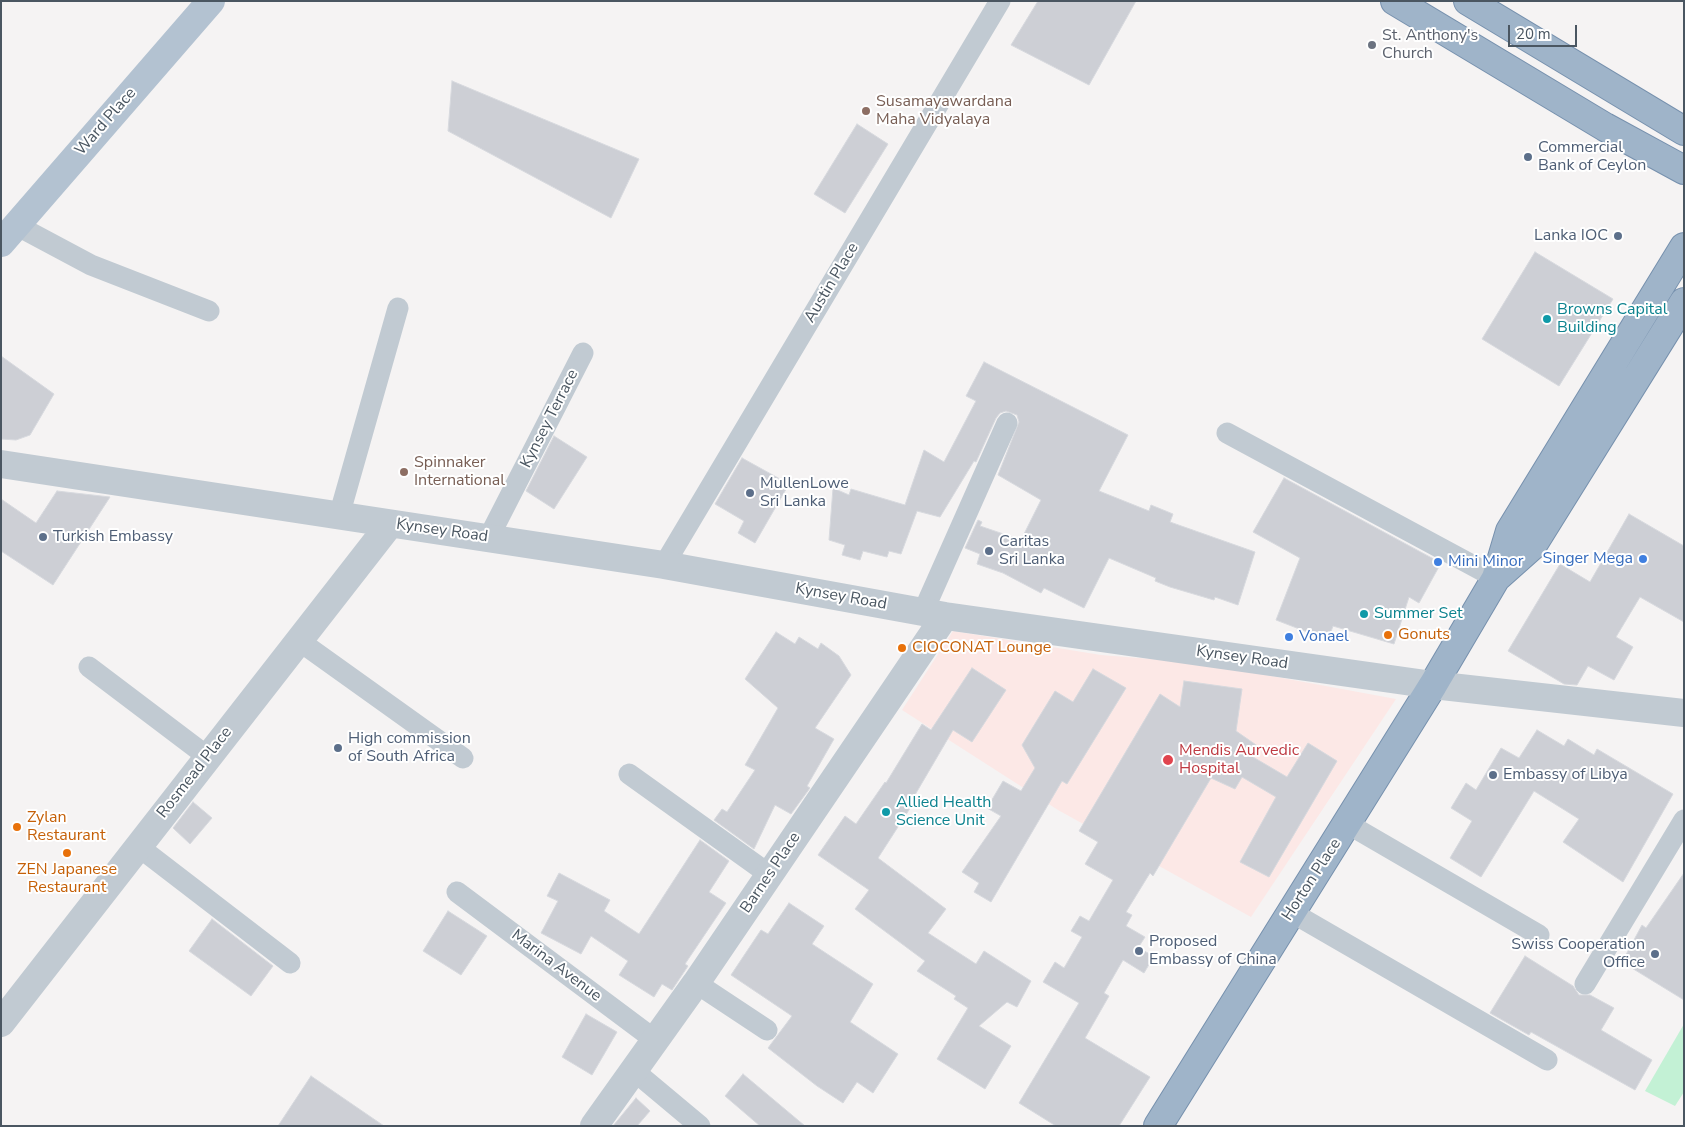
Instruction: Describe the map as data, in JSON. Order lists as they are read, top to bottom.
{
  "streets": {
    "highway": ["Horton Place"],
    "main road": ["Ward Place"],
    "street": [
      "Austin Place",
      "Kynsey Terrace",
      "Kynsey Road",
      "Rosmead Place",
      "Barnes Place",
      "Marina Avenue"
    ]
  },
  "crossings": [
    ["Austin Place", "Kynsey Road"],
    ["Kynsey Terrace", "Kynsey Road"],
    ["Kynsey Road", "Rosmead Place"],
    ["Kynsey Road", "Barnes Place"],
    ["Kynsey Road", "Horton Place"],
    ["Barnes Place", "Marina Avenue"]
  ],
  "places": [
    "St. Anthony's Church",
    "Susamayawardana Maha Vidyalaya",
    "Commercial Bank of Ceylon",
    "Lanka IOC",
    "Browns Capital Building",
    "Spinnaker International",
    "MullenLowe Sri Lanka",
    "Turkish Embassy",
    "Caritas Sri Lanka",
    "Singer Mega",
    "Mini Minor",
    "Summer Set",
    "Gonuts",
    "Vonael",
    "CIOCONAT Lounge",
    "High commission of South Africa",
    "Mendis Aurvedic Hospital",
    "Embassy of Libya",
    "Allied Health Science Unit",
    "Zylan Restaurant",
    "ZEN Japanese Restaurant",
    "Proposed Embassy of China",
    "Swiss Cooperation Office"
  ],
  "scale_bar": "20 m"
}
